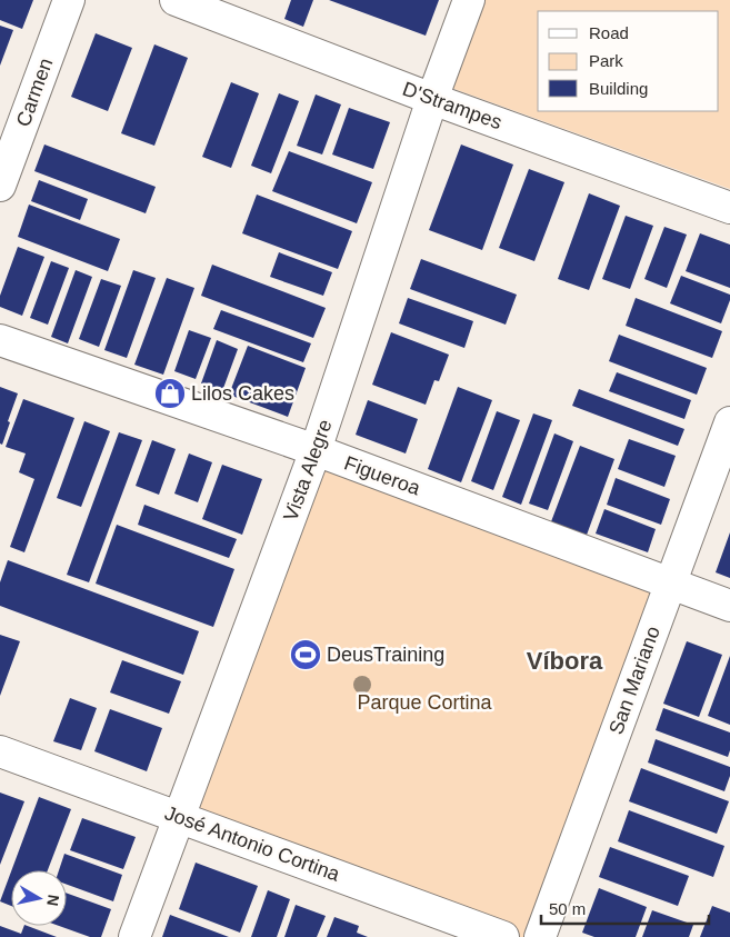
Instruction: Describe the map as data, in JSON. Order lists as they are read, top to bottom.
{
  "streets": {
    "street": [
      "Carmen",
      "D'Strampes",
      "Vista Alegre",
      "Figueroa",
      "San Mariano",
      "José Antonio Cortina"
    ]
  },
  "crossings": [
    ["D'Strampes", "Vista Alegre"],
    ["Vista Alegre", "Figueroa"],
    ["Vista Alegre", "José Antonio Cortina"],
    ["Figueroa", "San Mariano"]
  ],
  "districts": ["Víbora"],
  "parks": ["Parque Cortina"],
  "places": {
    "shop": ["Lilos Cakes"],
    "sports": ["DeusTraining"]
  },
  "legend": ["Road", "Park", "Building"],
  "scale_bar": "50 m",
  "north": "right"
}
